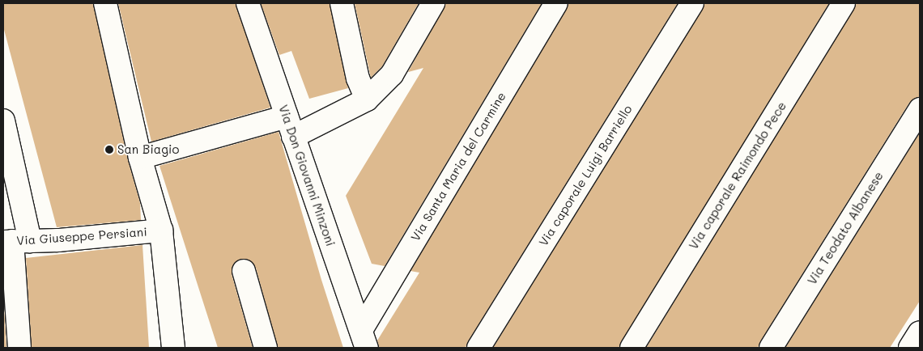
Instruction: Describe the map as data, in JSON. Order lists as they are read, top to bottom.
{
  "streets": {
    "street": [
      "Via Santa Maria del Carmine",
      "Via Don Giovanni Minzoni",
      "Via caporale Luigi Barriello",
      "Via caporale Raimondo Pece",
      "Via Teodato Albanese",
      "Via Giuseppe Persiani"
    ]
  },
  "crossings": [
    ["Via Santa Maria del Carmine", "Via Don Giovanni Minzoni"]
  ],
  "places": ["San Biagio"]
}
